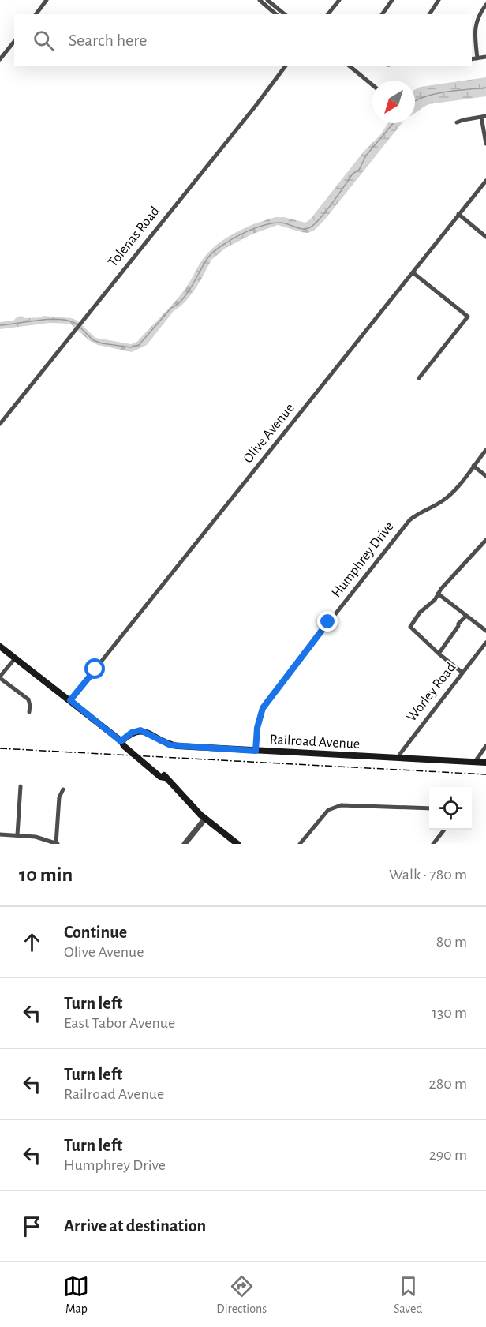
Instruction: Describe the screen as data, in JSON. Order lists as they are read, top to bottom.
{
  "streets": {
    "main road": ["Railroad Avenue"],
    "street": [
      "Tolenas Road",
      "Olive Avenue",
      "Humphrey Drive",
      "Worley Road"
    ]
  },
  "crossings": [
    ["Humphrey Drive", "Railroad Avenue"],
    ["Worley Road", "Railroad Avenue"]
  ],
  "north": "bottom left",
  "page": {
    "search": "Search here",
    "heading": ["10 min", "Walk · 780 m"],
    "list": [
      ["Continue", "Olive Avenue", "80 m"],
      ["Turn left", "East Tabor Avenue", "130 m"],
      ["Turn left", "Railroad Avenue", "280 m"],
      ["Turn left", "Humphrey Drive", "290 m"],
      "Arrive at destination"
    ],
    "nav": ["Map", "Directions", "Saved"]
  }
}
